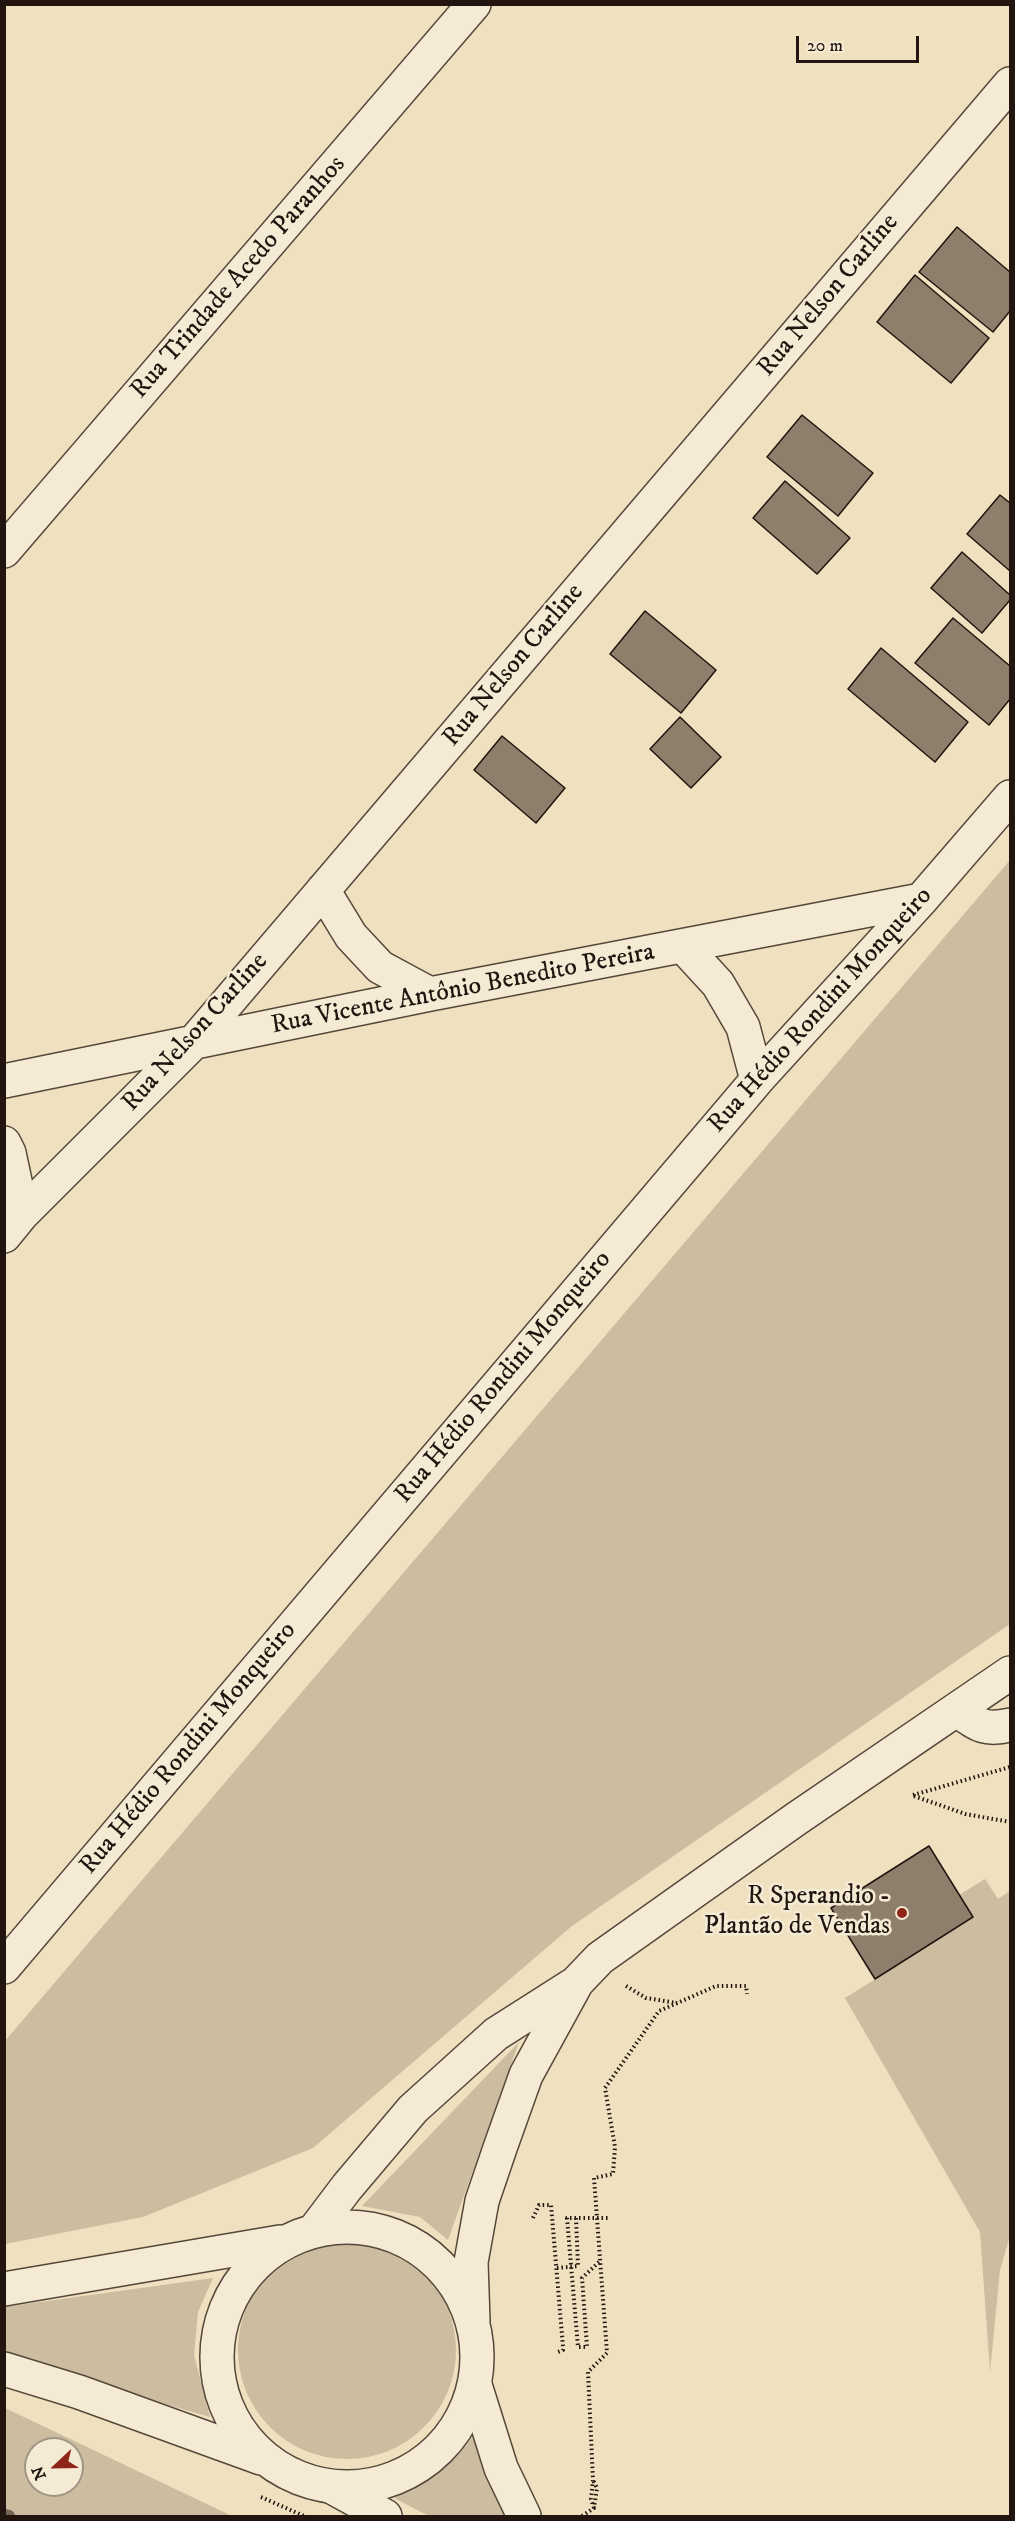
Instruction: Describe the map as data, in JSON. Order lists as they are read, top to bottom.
{
  "streets": {
    "street": [
      "Rua Trindade Acedo Paranhos",
      "Rua Nelson Carline",
      "Rua Vicente Antônio Benedito Pereira",
      "Rua Hédio Rondini Monqueiro"
    ]
  },
  "crossings": [
    ["Rua Nelson Carline", "Rua Vicente Antônio Benedito Pereira"],
    ["Rua Vicente Antônio Benedito Pereira", "Rua Hédio Rondini Monqueiro"]
  ],
  "places": ["R Sperandio - Plantão de Vendas"],
  "scale_bar": "20 m",
  "north": "left"
}
